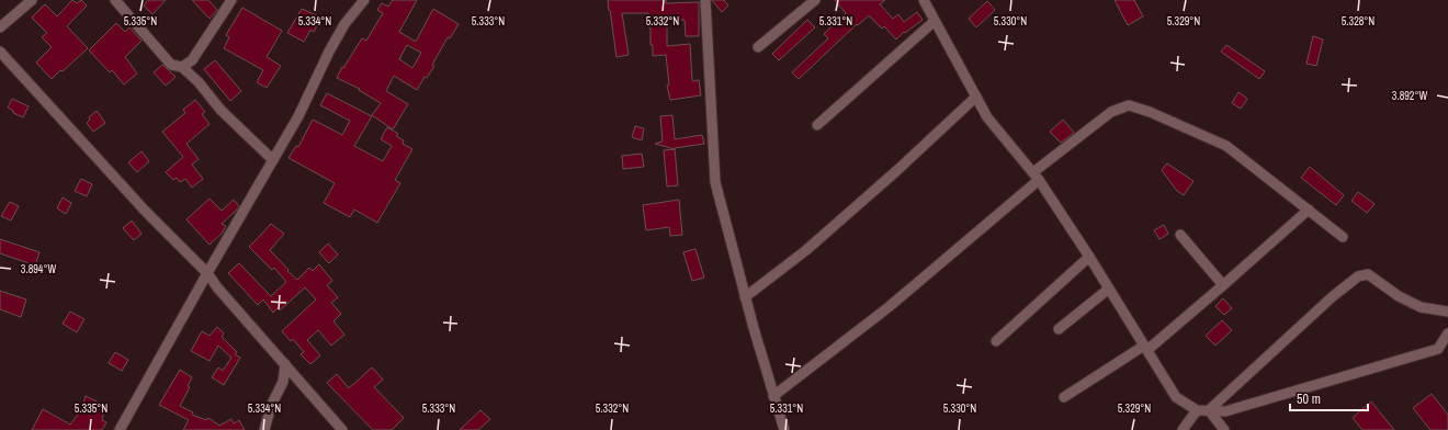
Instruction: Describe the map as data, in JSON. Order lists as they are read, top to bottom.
{
  "scale_bar": "50 m",
  "coordinates": [
    "5.335°N",
    "5.334°N",
    "5.333°N",
    "5.332°N",
    "5.331°N",
    "5.330°N",
    "5.329°N",
    "5.328°N",
    "3.892°W",
    "3.894°W"
  ]
}
